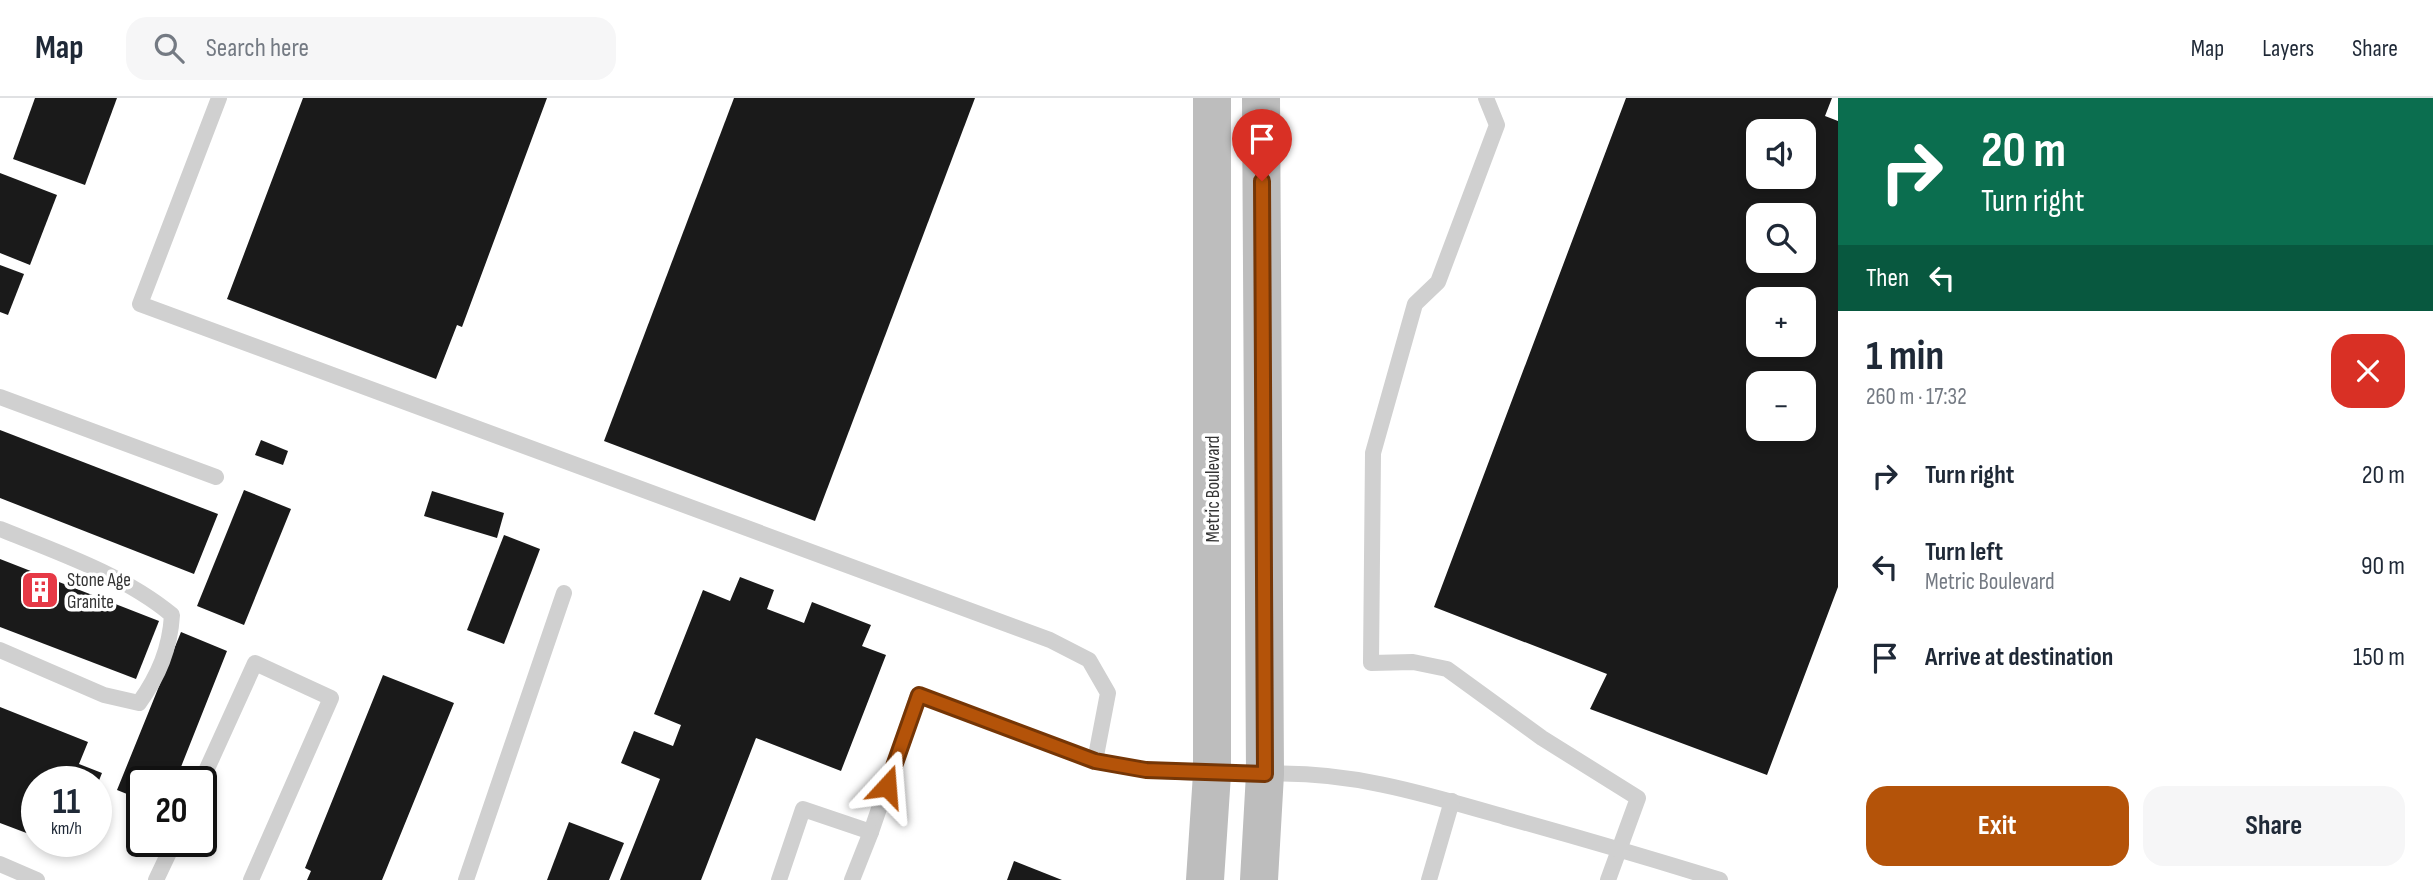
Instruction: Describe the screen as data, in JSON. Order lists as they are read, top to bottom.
{
  "streets": {
    "main road": ["Metric Boulevard"]
  },
  "places": {
    "building": ["Stone Age Granite"]
  },
  "page": {
    "header": "Map",
    "search": "Search here",
    "nav": ["Map", "Layers", "Share"],
    "turn": ["20 m", "Turn right"],
    "map_buttons": ["+", "−"],
    "then": "Then",
    "heading": ["1 min", "260 m · 17:32"],
    "list": [
      {
        "name": "Turn right",
        "value": "20 m"
      },
      {
        "name": "Turn left",
        "note": "Metric Boulevard",
        "value": "90 m"
      },
      {
        "name": "Arrive at destination",
        "value": "150 m"
      }
    ],
    "speed": "11 km/h",
    "limit": "20",
    "buttons": ["Exit", "Share"]
  }
}
